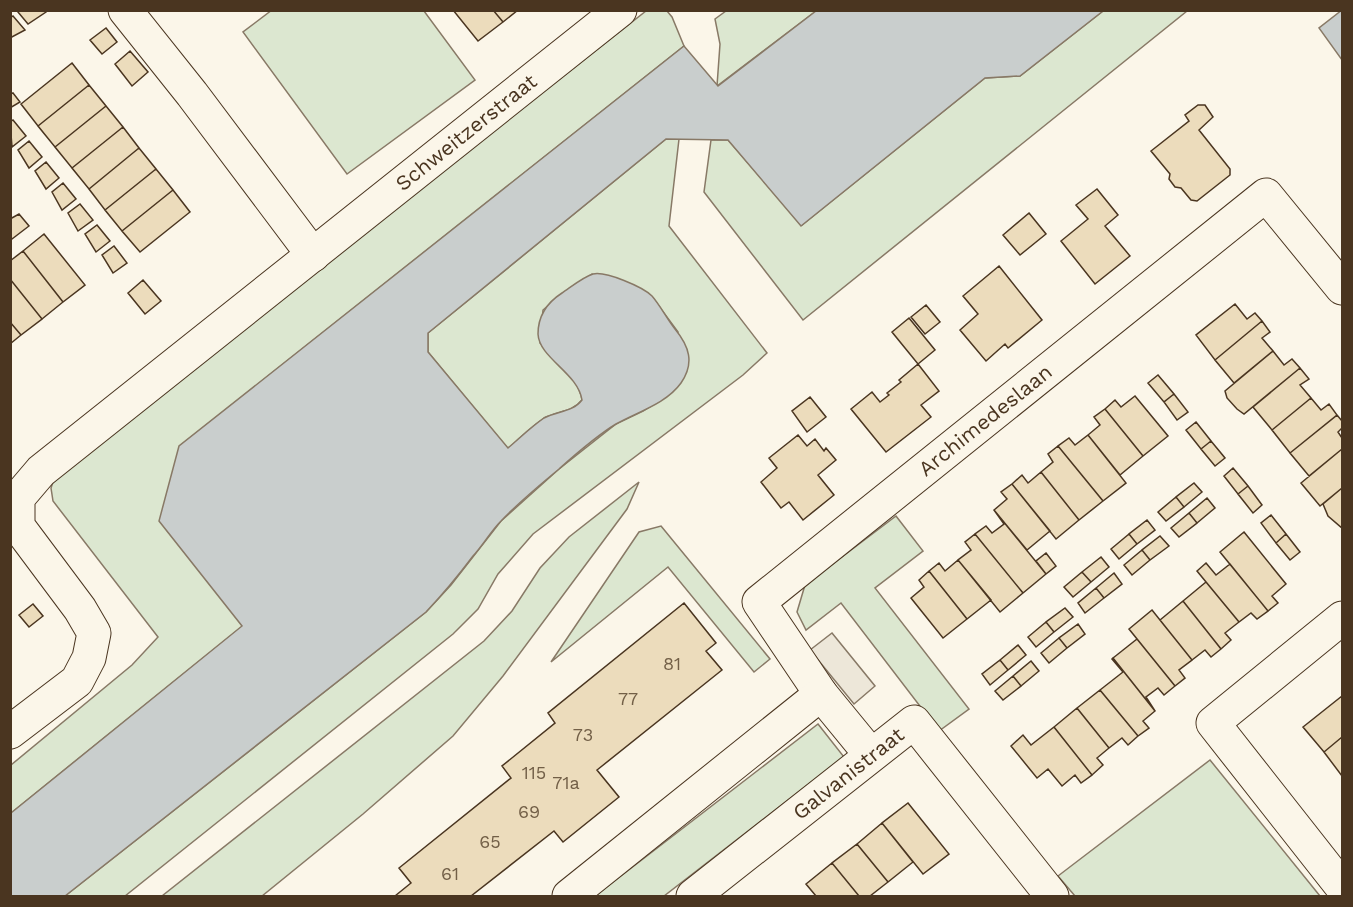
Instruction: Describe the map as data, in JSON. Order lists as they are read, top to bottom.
{
  "streets": {
    "street": ["Schweitzerstraat", "Archimedeslaan", "Galvanistraat"]
  },
  "crossings": [
    ["Archimedeslaan", "Galvanistraat"]
  ],
  "house_numbers": [
    "81",
    "77",
    "73",
    "115",
    "71a",
    "69",
    "65",
    "61"
  ]
}
